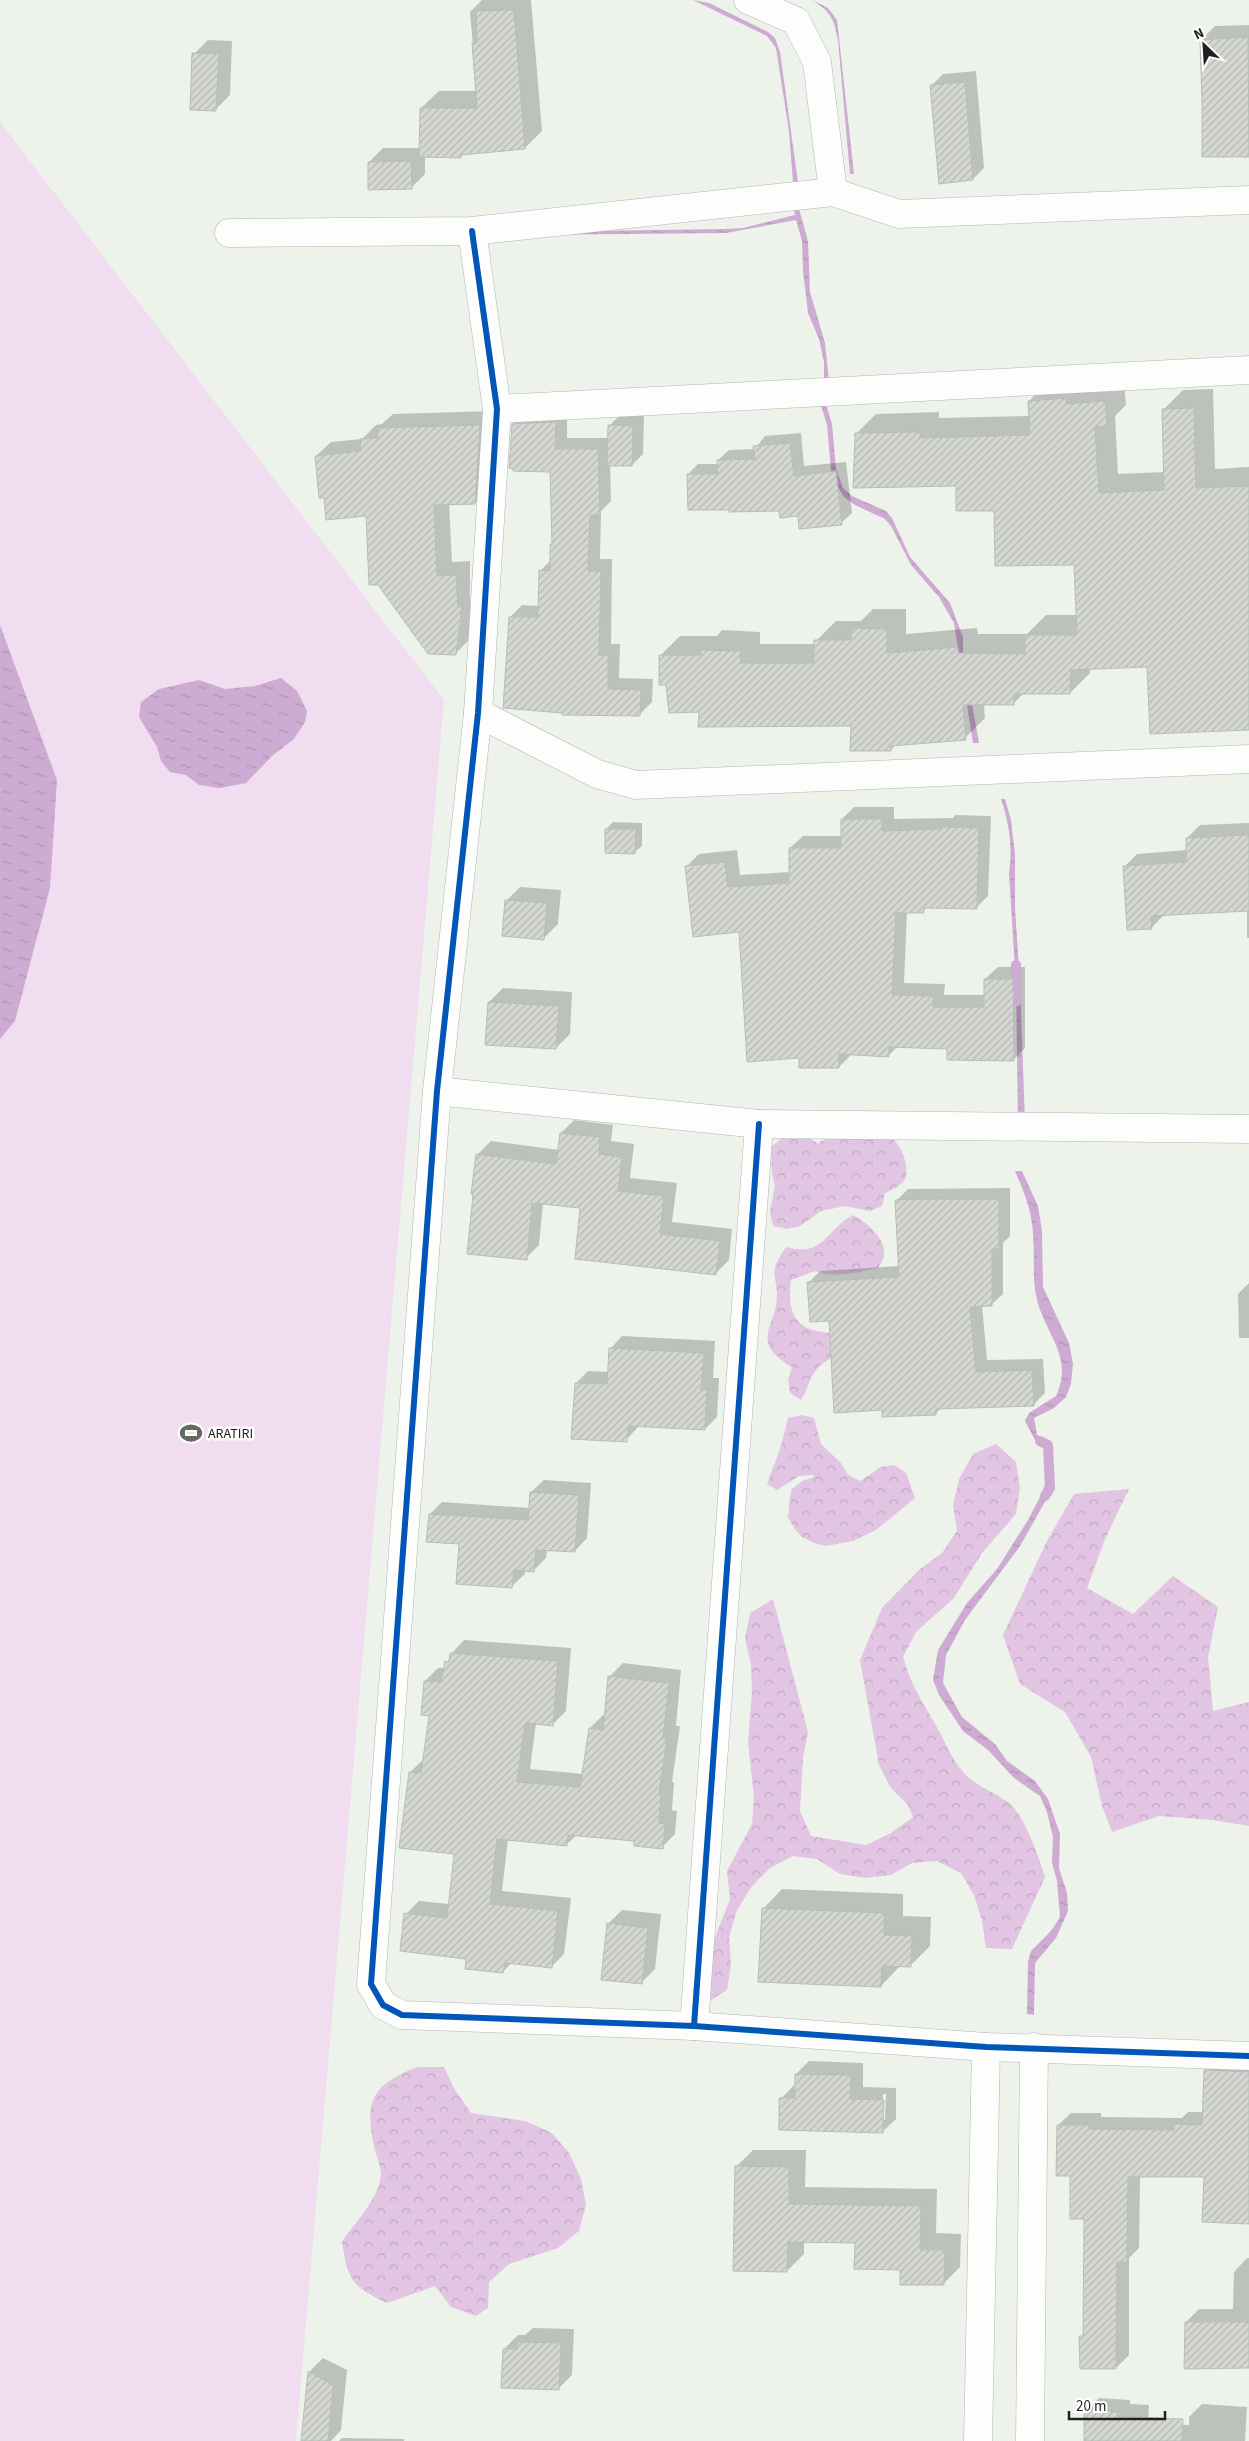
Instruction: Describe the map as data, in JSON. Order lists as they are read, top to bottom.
{
  "places": {
    "sports": ["ARATIRI"]
  },
  "scale_bar": "20 m",
  "north": "top left"
}
